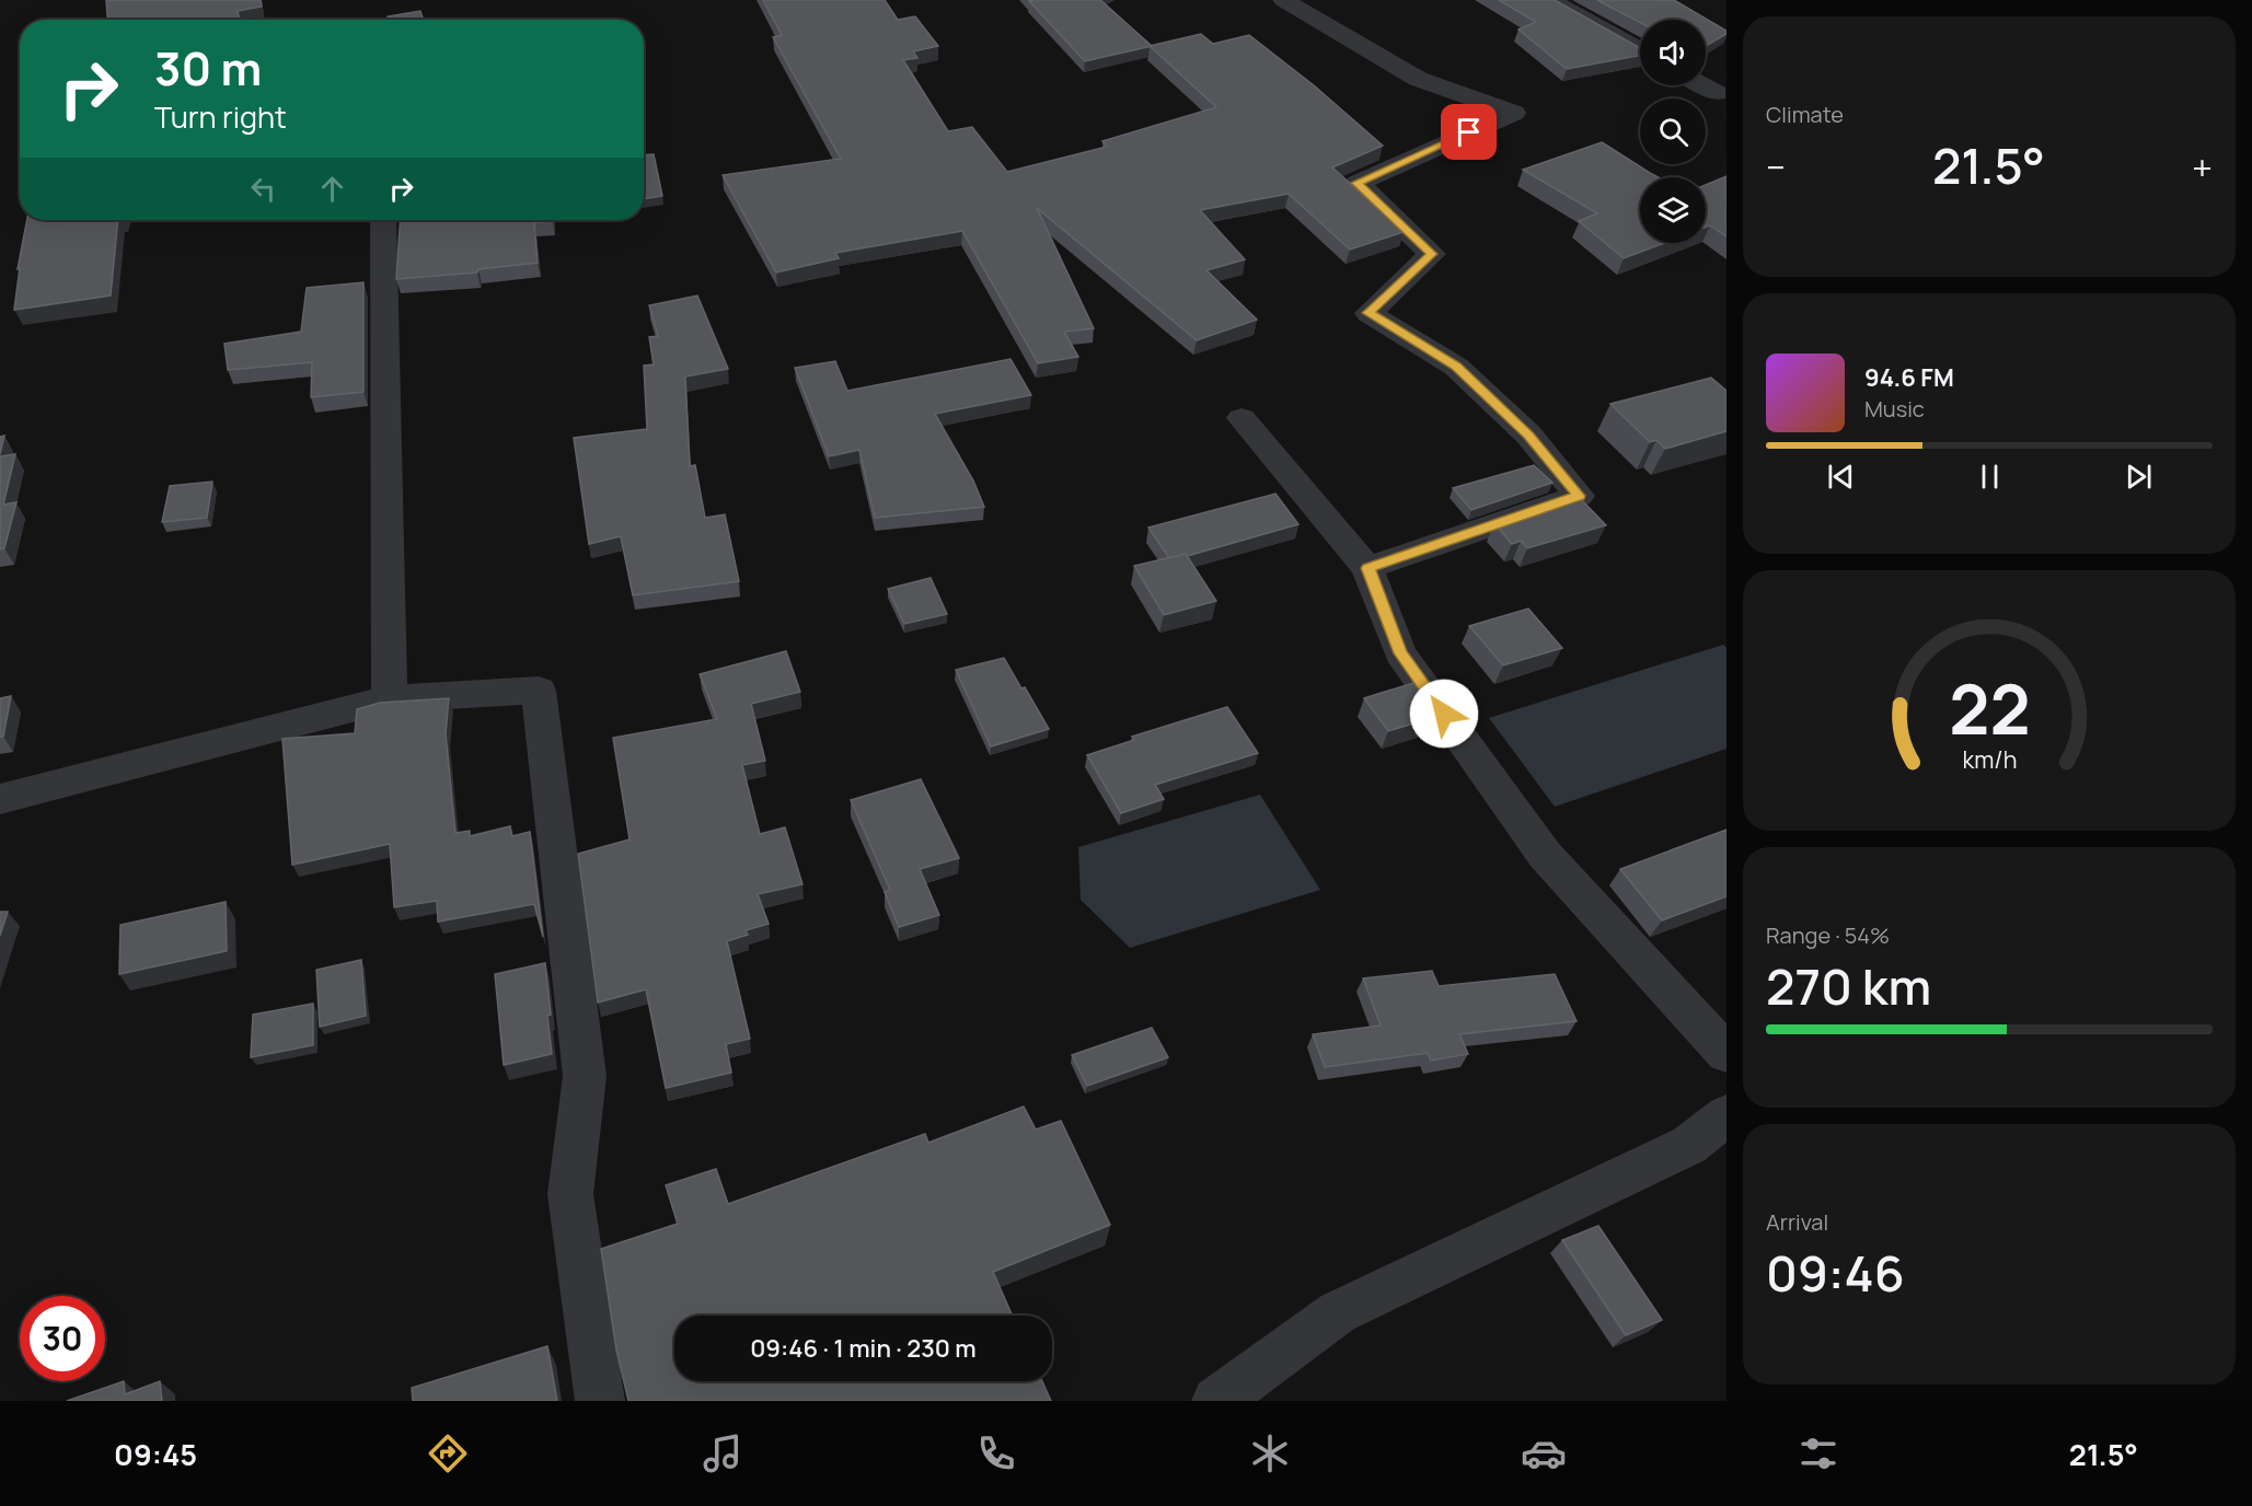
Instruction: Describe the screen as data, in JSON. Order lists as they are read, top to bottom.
{
  "page": {
    "tile": [
      "Climate",
      ["Range · 54%", "270 km"],
      ["Arrival", "09:46"]
    ],
    "turn": ["30 m", "Turn right"],
    "heat": ["−", "21.5°", "+"],
    "song": ["94.6 FM", "Music"],
    "limit": "30",
    "trip": "09:46 · 1 min · 230 m",
    "tabs": ["09:45", "21.5°"],
    "gauge": ["22", "km/h"]
  }
}
